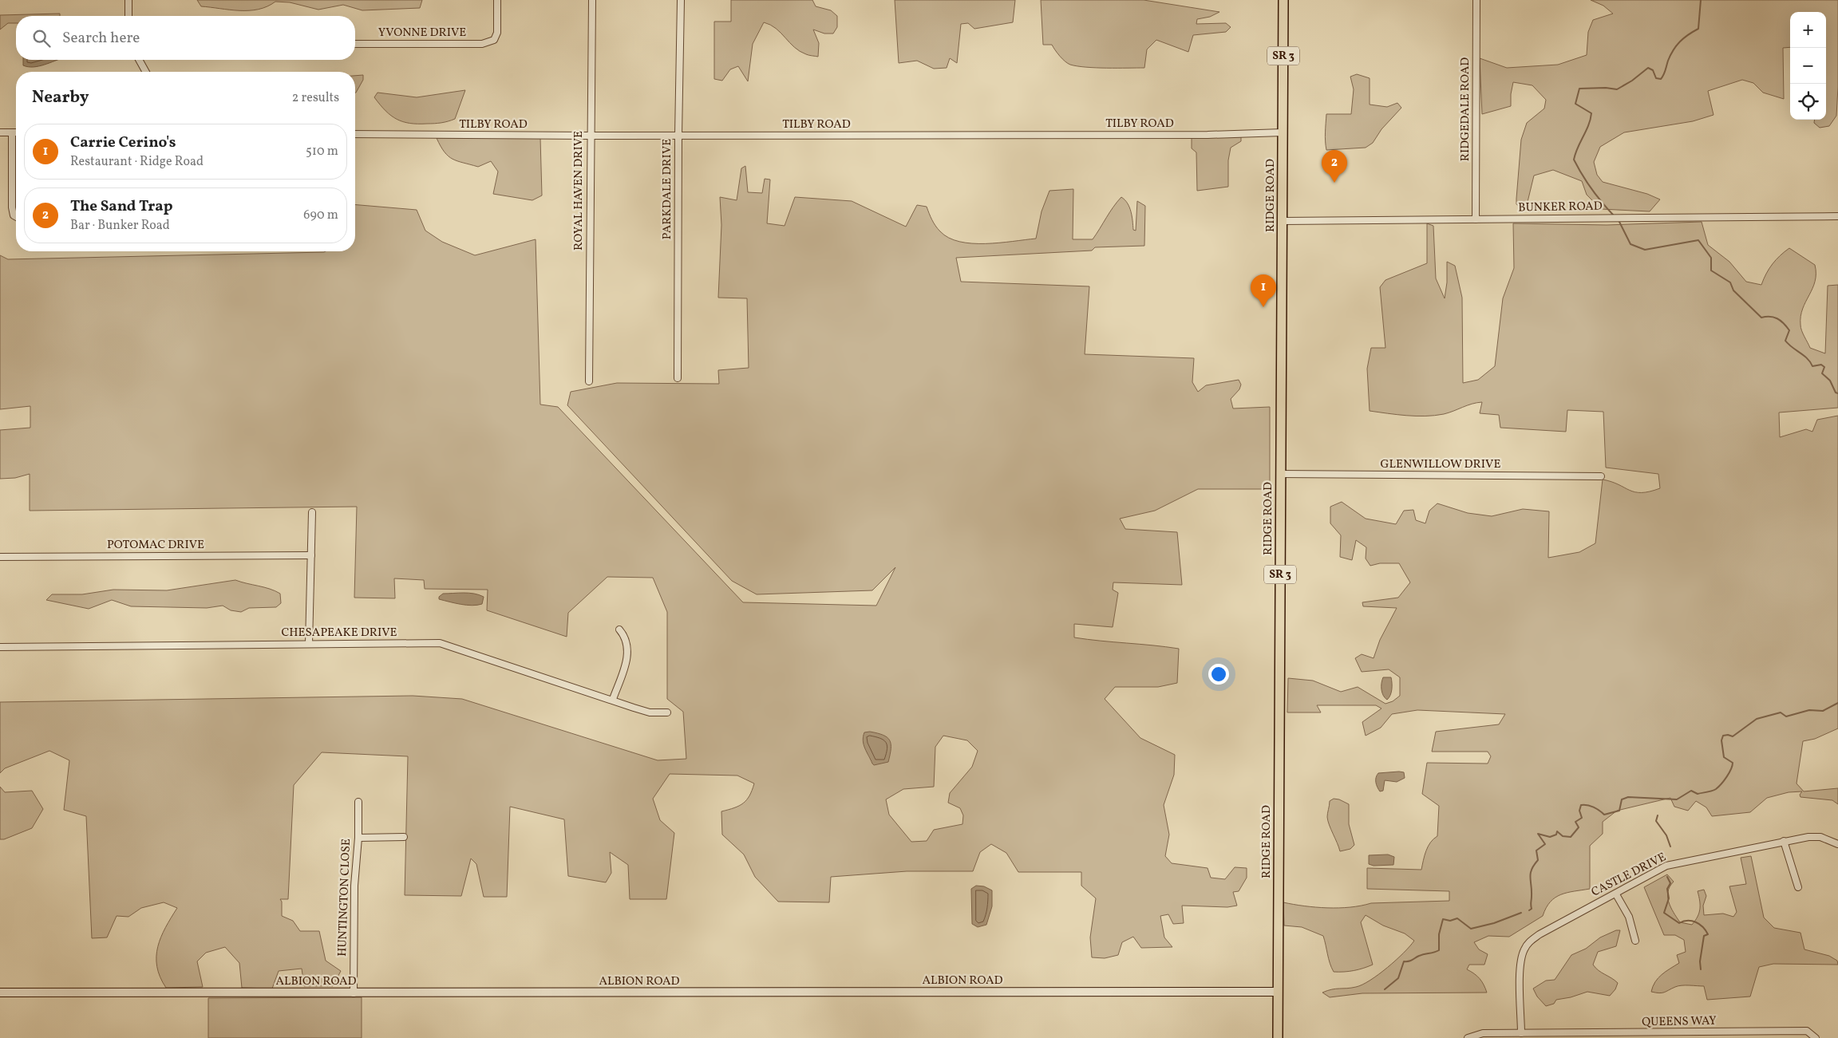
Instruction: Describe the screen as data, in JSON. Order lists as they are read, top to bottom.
{
  "streets": {
    "main road": ["SR 3", "RIDGE ROAD"],
    "street": [
      "YVONNE DRIVE",
      "RIDGEDALE ROAD",
      "TILBY ROAD",
      "PARKDALE DRIVE",
      "ROYAL HAVEN DRIVE",
      "BUNKER ROAD",
      "GLENWILLOW DRIVE",
      "POTOMAC DRIVE",
      "CHESAPEAKE DRIVE",
      "CASTLE DRIVE",
      "HUNTINGTON CLOSE",
      "ALBION ROAD",
      "QUEENS WAY"
    ]
  },
  "crossings": [
    ["RIDGEDALE ROAD", "BUNKER ROAD"],
    ["TILBY ROAD", "PARKDALE DRIVE"],
    ["TILBY ROAD", "ROYAL HAVEN DRIVE"],
    ["TILBY ROAD", "RIDGE ROAD"],
    ["RIDGE ROAD", "BUNKER ROAD"],
    ["RIDGE ROAD", "GLENWILLOW DRIVE"],
    ["RIDGE ROAD", "ALBION ROAD"],
    ["CASTLE DRIVE", "QUEENS WAY"],
    ["HUNTINGTON CLOSE", "ALBION ROAD"]
  ],
  "page": {
    "map_buttons": ["+", "−"],
    "search": "Search here",
    "heading": ["Nearby", "2 results"],
    "list": [
      {
        "mark": "1",
        "name": "Carrie Cerino's",
        "note": "Restaurant · Ridge Road",
        "value": "510 m"
      },
      {
        "mark": "2",
        "name": "The Sand Trap",
        "note": "Bar · Bunker Road",
        "value": "690 m"
      }
    ],
    "pins": ["2", "1"]
  }
}
